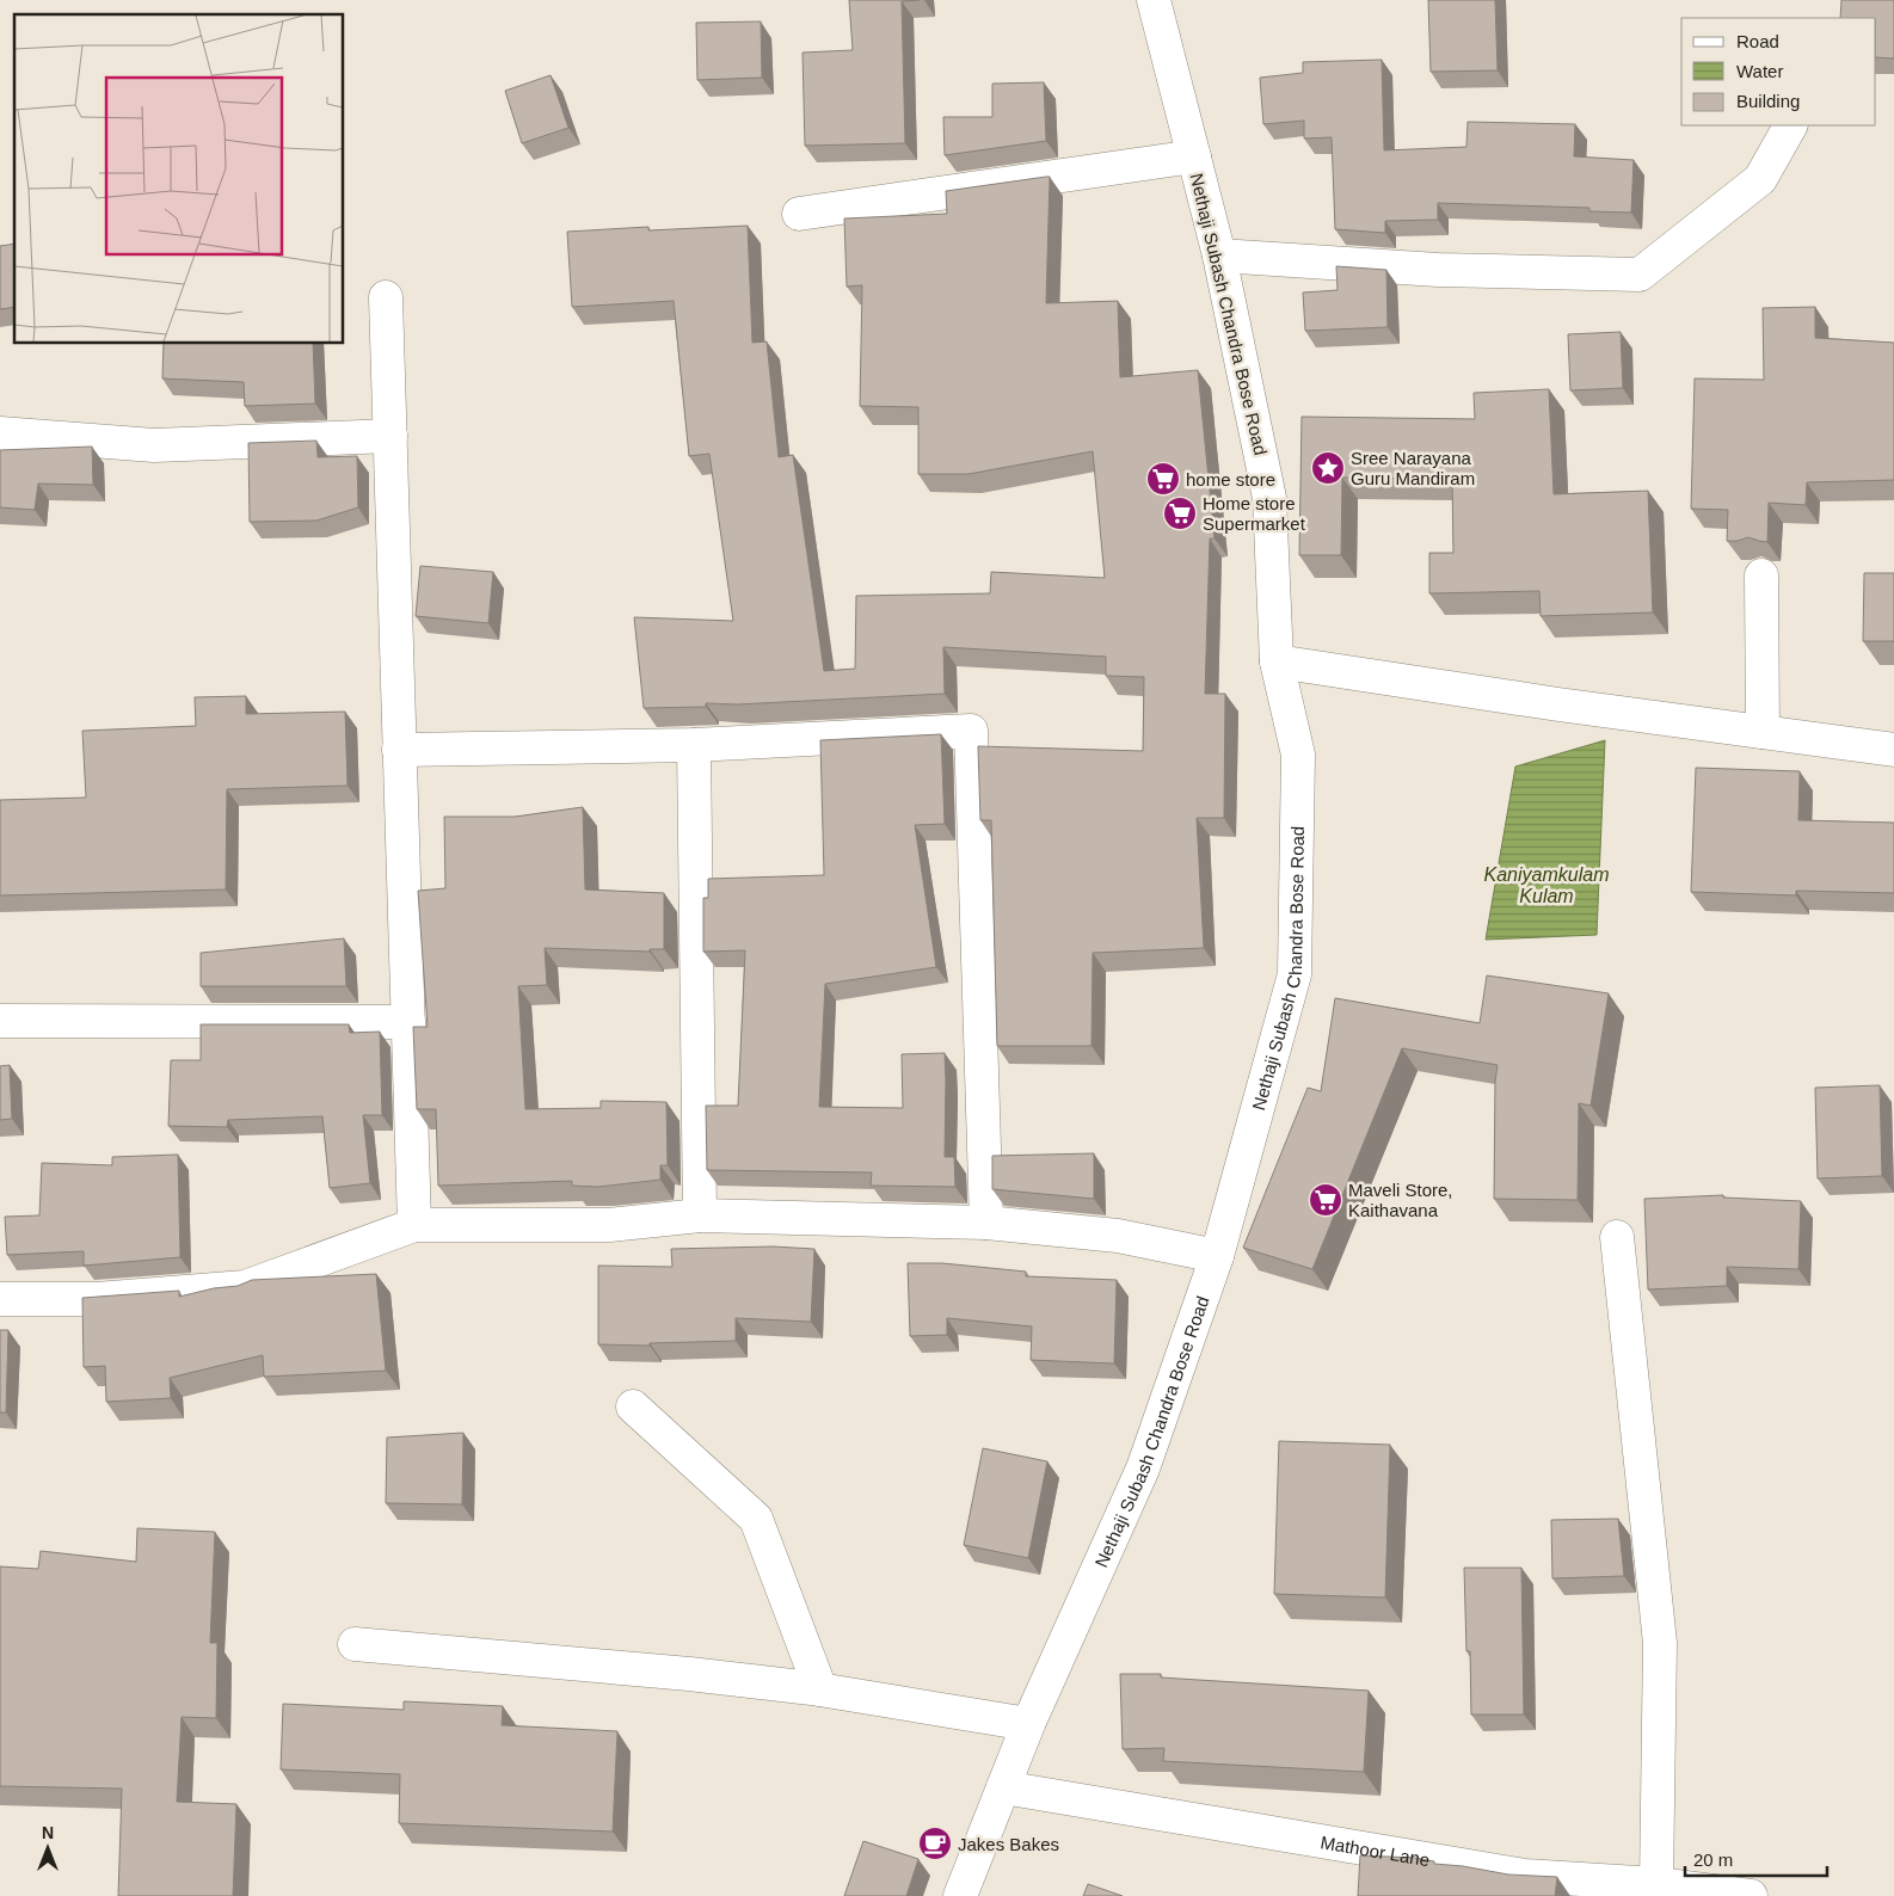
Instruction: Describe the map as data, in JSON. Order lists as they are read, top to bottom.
{
  "streets": {
    "street": ["Nethaji Subash Chandra Bose Road", "Mathoor Lane"]
  },
  "crossings": [
    ["Nethaji Subash Chandra Bose Road", "Mathoor Lane"]
  ],
  "water": ["Kaniyamkulam Kulam"],
  "places": {
    "place": ["Sree Narayana Guru Mandiram"],
    "supermarket": ["home store", "Home store Supermarket", "Maveli Store, Kaithavana"],
    "cafe": ["Jakes Bakes"]
  },
  "legend": ["Road", "Water", "Building"],
  "scale_bar": "20 m",
  "north": "top"
}
